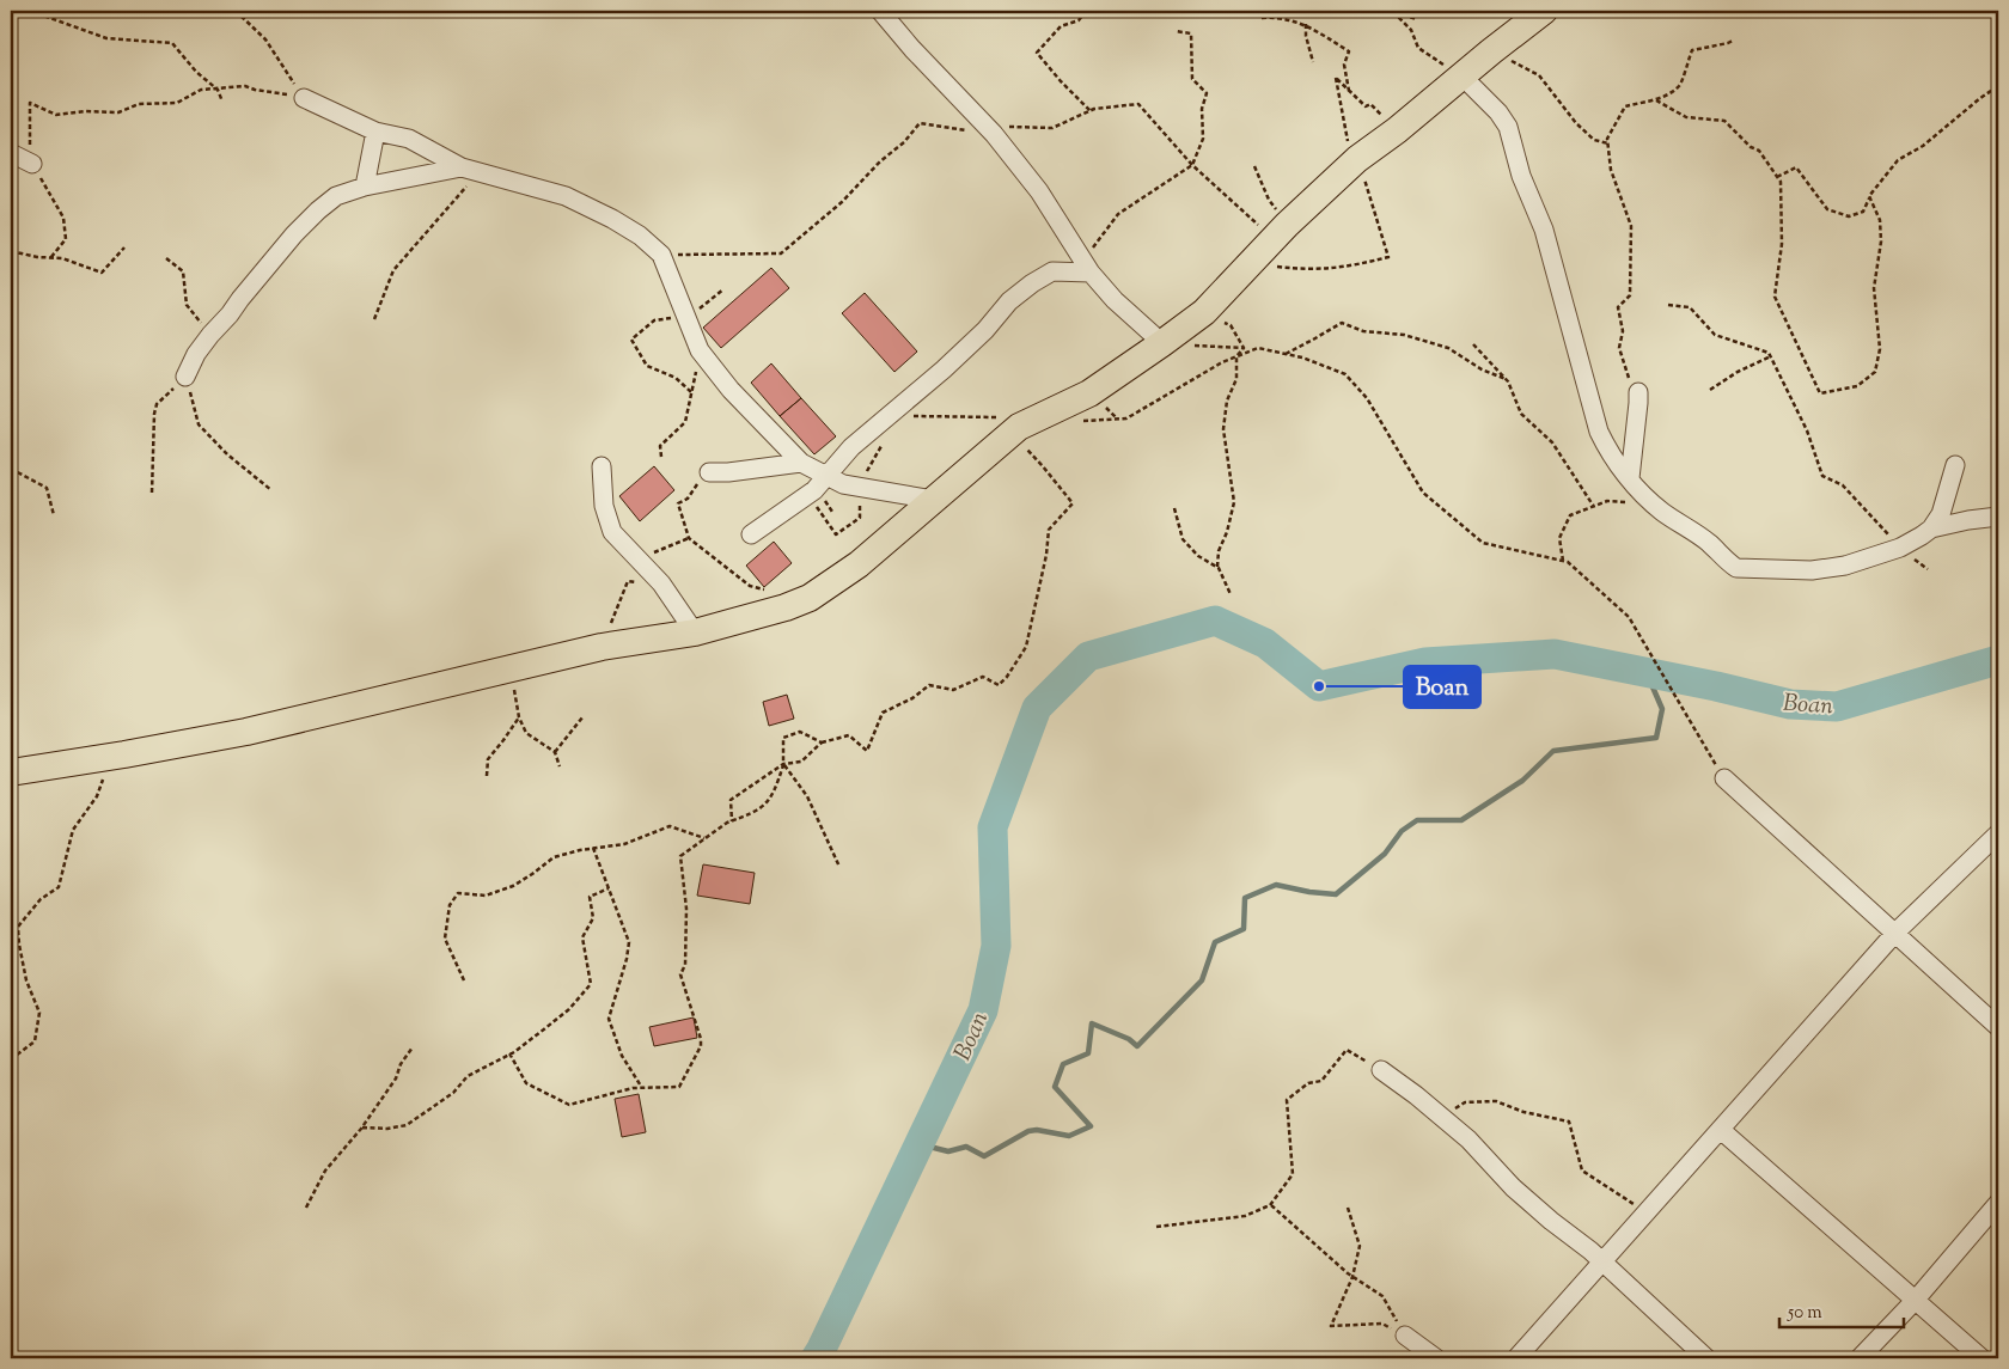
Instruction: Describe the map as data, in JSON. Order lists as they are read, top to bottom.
{
  "water": ["Boan"],
  "places": ["Boan"],
  "scale_bar": "50 m"
}
